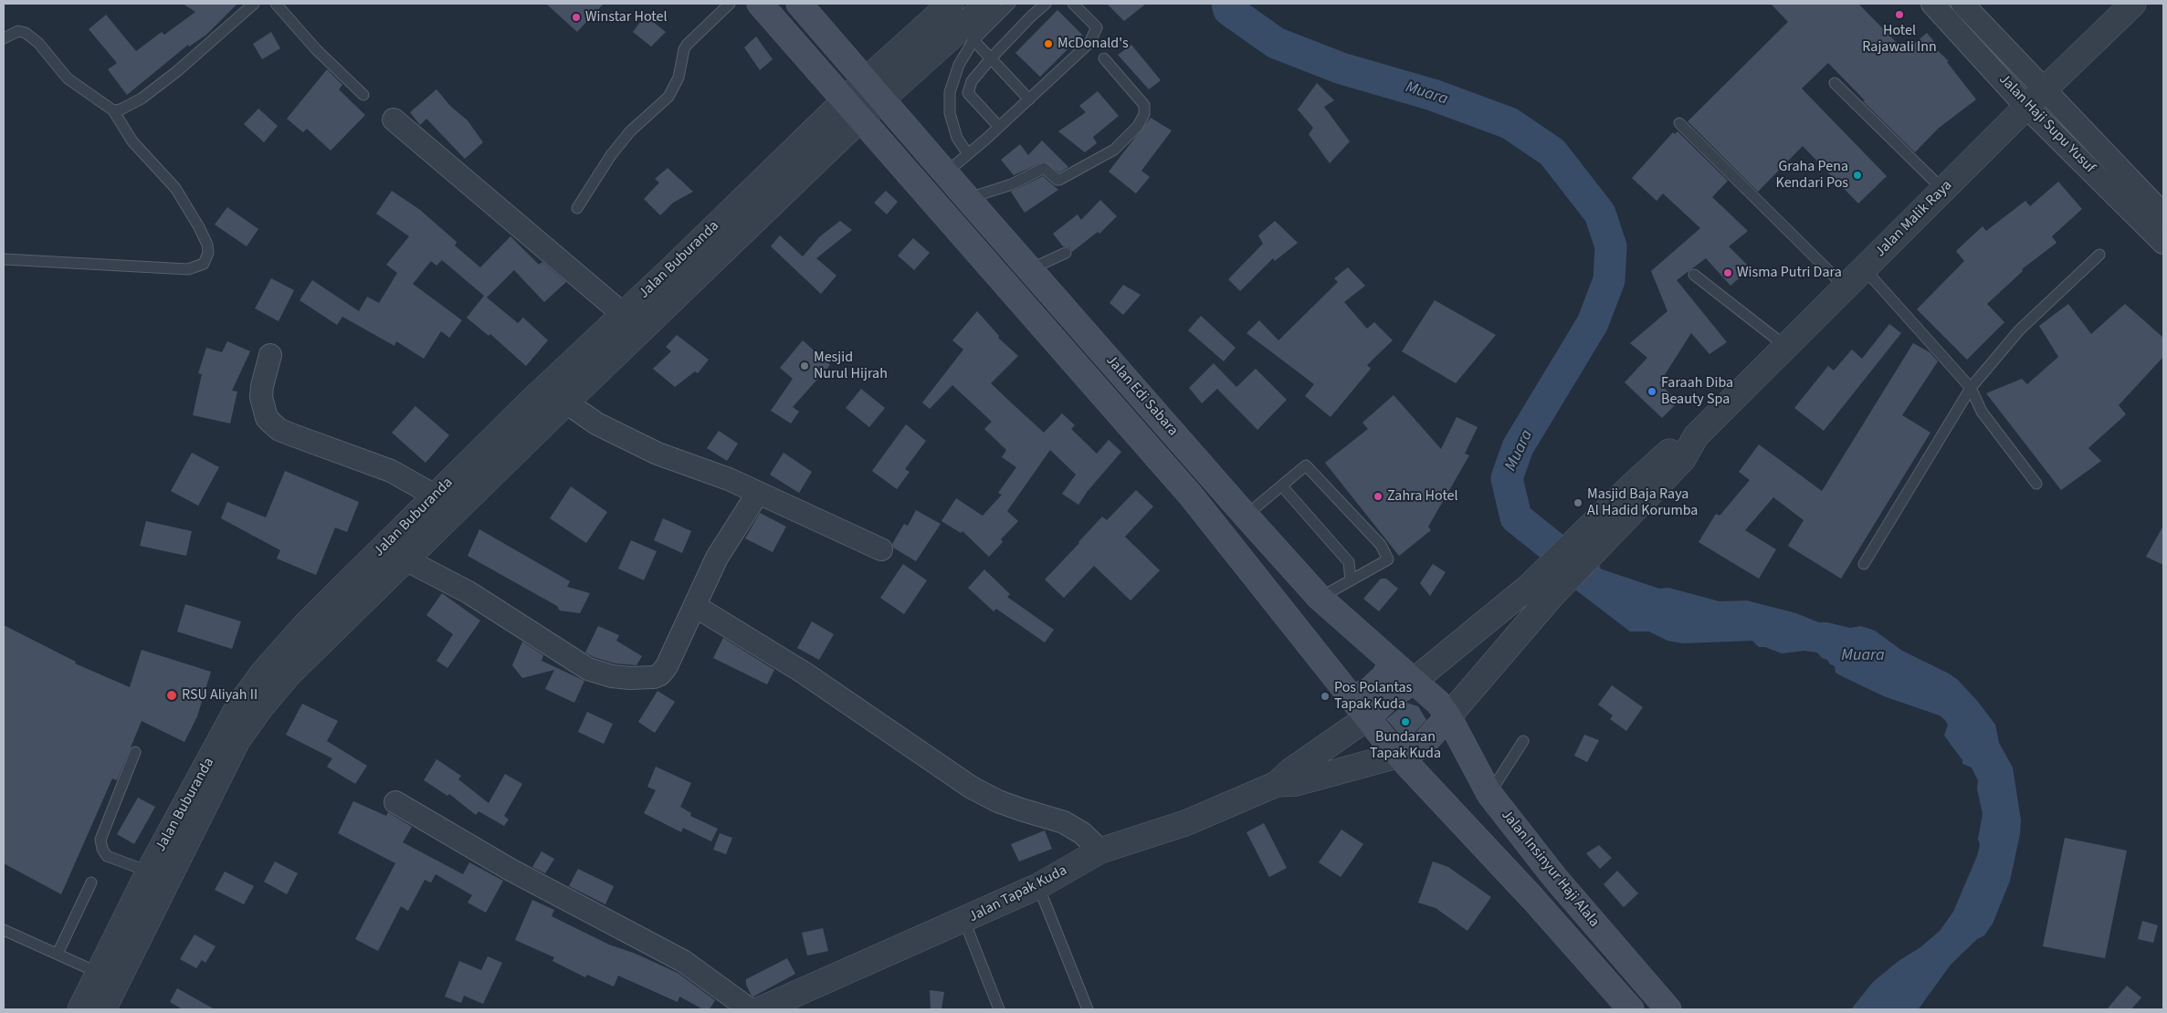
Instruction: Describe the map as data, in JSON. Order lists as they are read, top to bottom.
{
  "streets": {
    "main road": ["Jalan Edi Sabara", "Jalan Insinyur Haji Alala"],
    "street": [
      "Jalan Haji Supu Yusuf",
      "Jalan Malik Raya",
      "Jalan Buburanda",
      "Jalan Tapak Kuda"
    ]
  },
  "crossings": [
    ["Jalan Haji Supu Yusuf", "Jalan Malik Raya"],
    ["Jalan Buburanda", "Jalan Edi Sabara"],
    ["Jalan Edi Sabara", "Jalan Insinyur Haji Alala"],
    ["Jalan Edi Sabara", "Jalan Tapak Kuda"],
    ["Jalan Insinyur Haji Alala", "Jalan Tapak Kuda"]
  ],
  "water": ["Muara"],
  "places": [
    "Hotel Rajawali Inn",
    "Winstar Hotel",
    "McDonald's",
    "Graha Pena Kendari Pos",
    "Wisma Putri Dara",
    "Mesjid Nurul Hijrah",
    "Faraah Diba Beauty Spa",
    "Zahra Hotel",
    "Masjid Baja Raya Al Hadid Korumba",
    "RSU Aliyah II",
    "Pos Polantas Tapak Kuda",
    "Bundaran Tapak Kuda"
  ]
}
